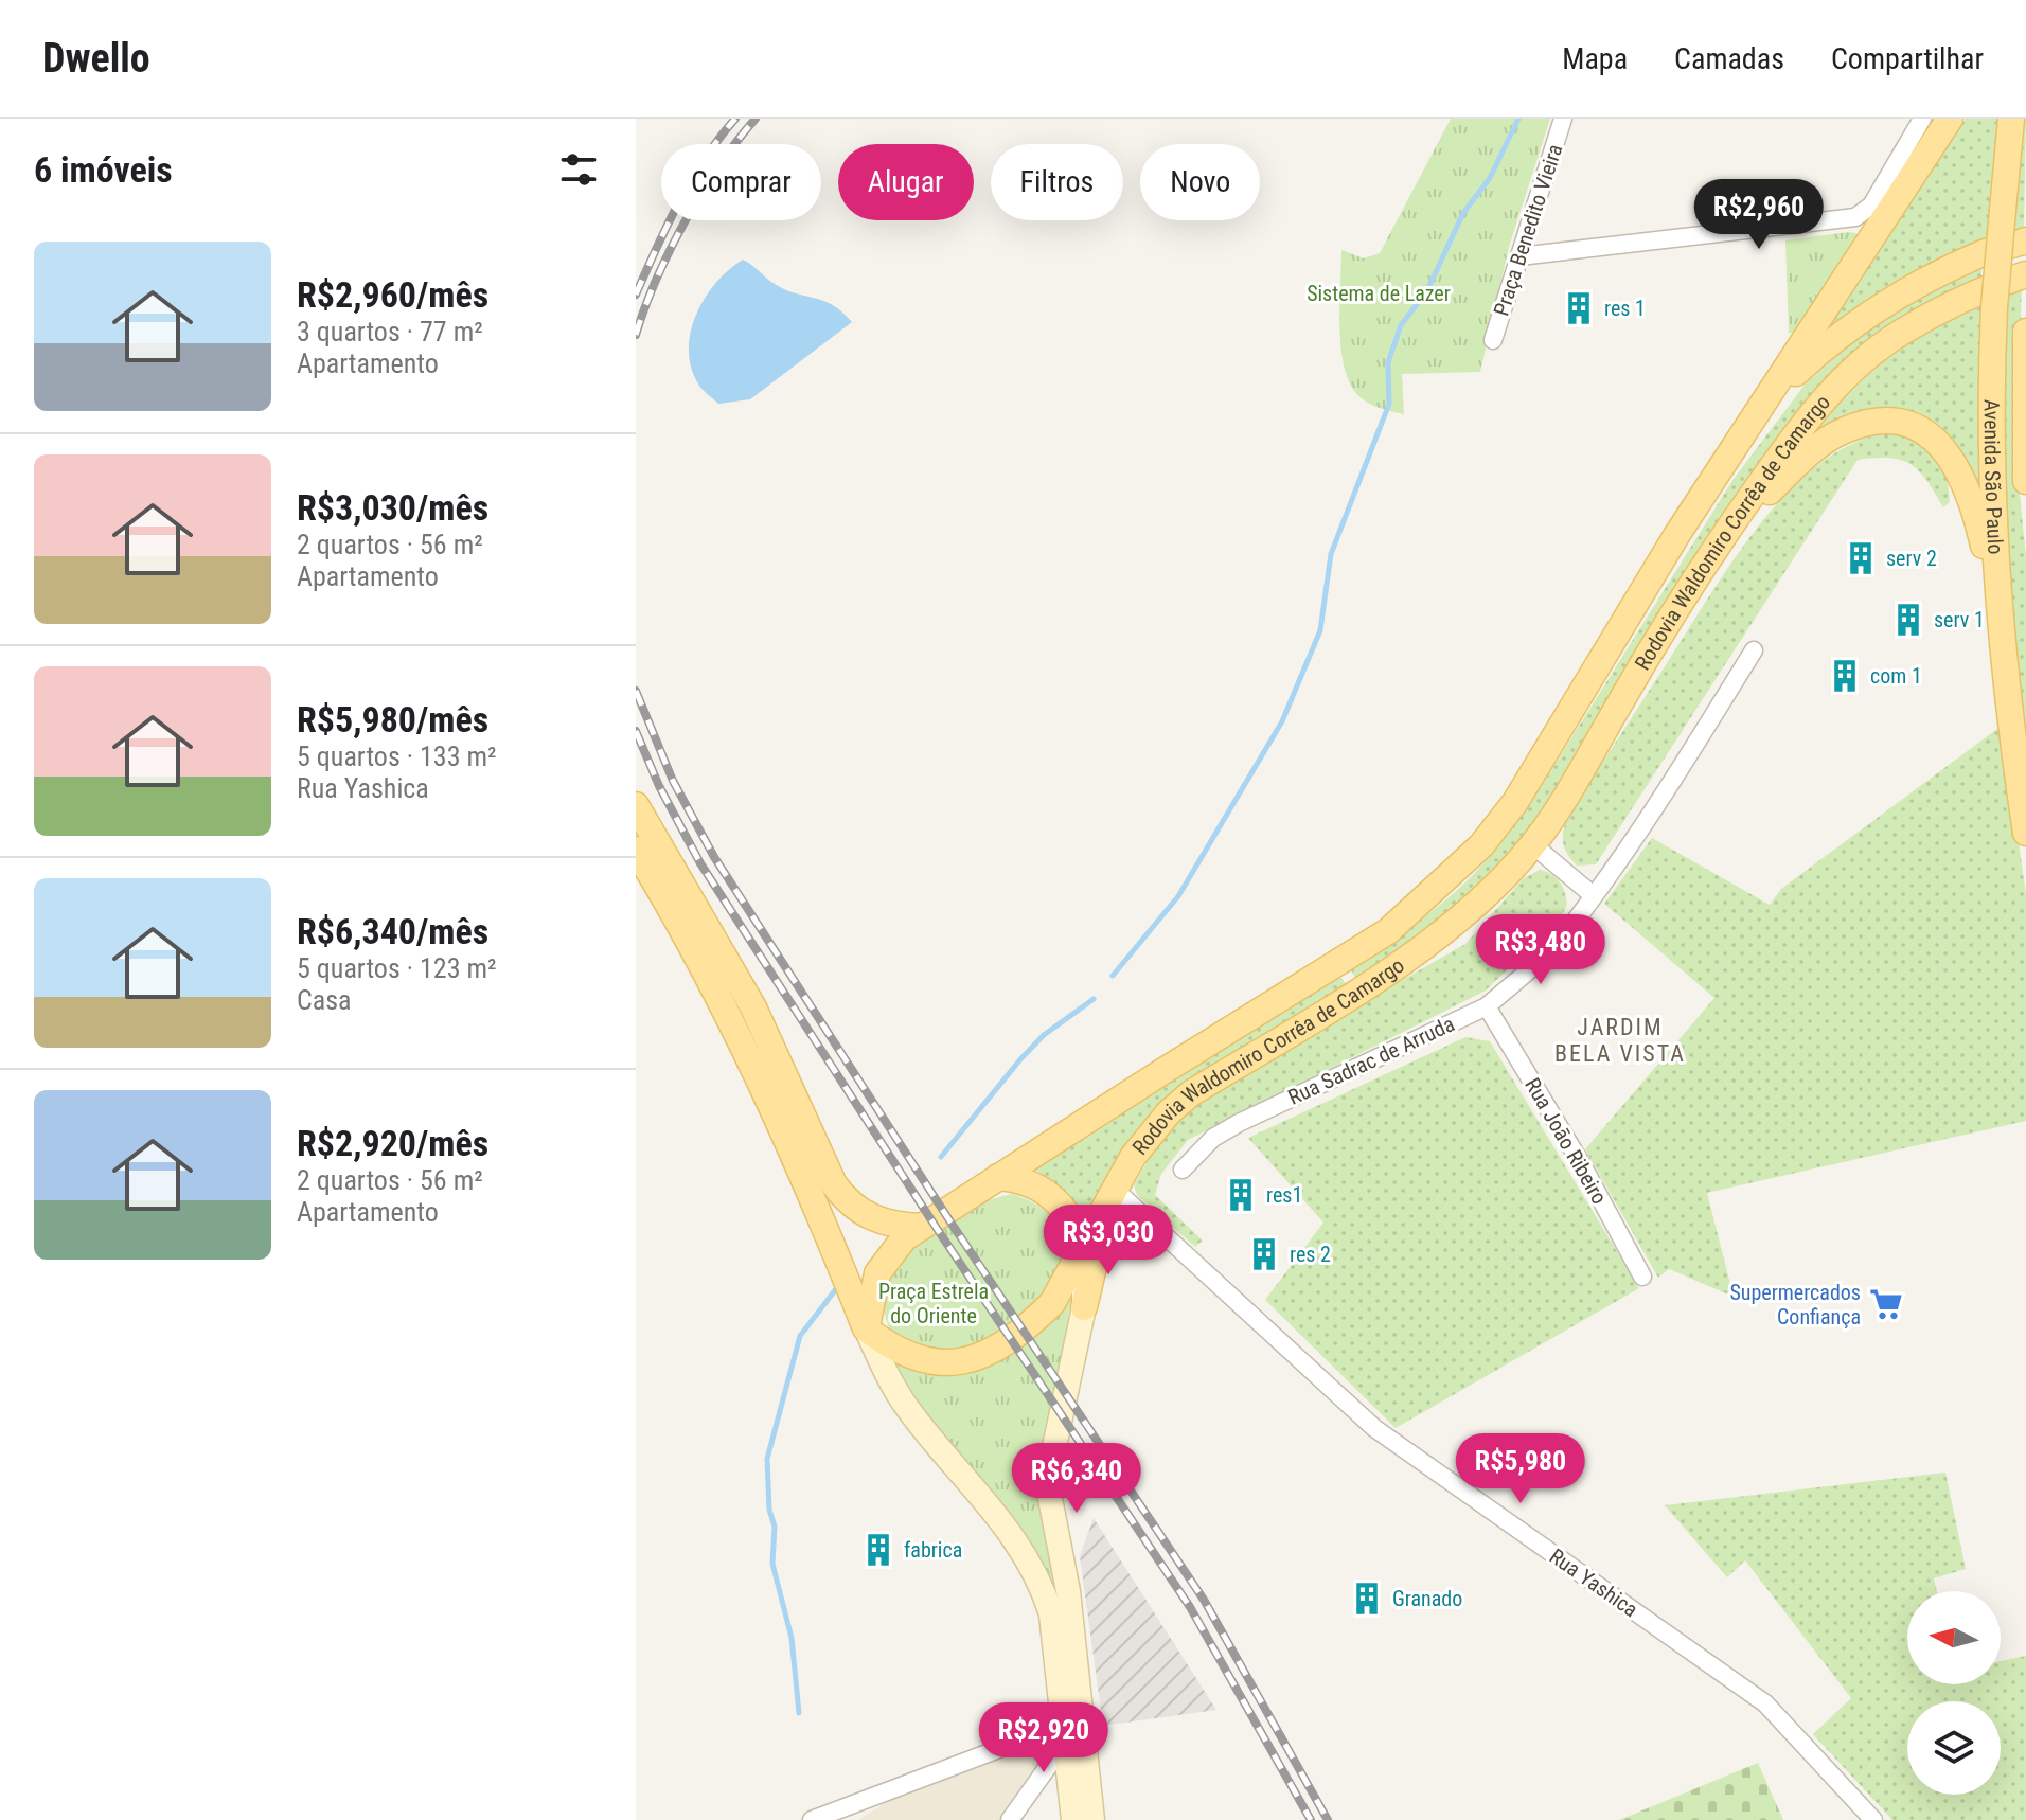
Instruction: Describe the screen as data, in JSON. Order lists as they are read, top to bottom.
{
  "streets": {
    "main road": ["Avenida São Paulo", "Rodovia Waldomiro Corrêa de Camargo"],
    "street": [
      "Praça Benedito Vieira",
      "Rua Sadrac de Arruda",
      "Rua Joāo Ribeiro",
      "Rua Yashica"
    ]
  },
  "crossings": [
    ["Rodovia Waldomiro Corrêa de Camargo", "Rua Yashica"],
    ["Rua Sadrac de Arruda", "Rua Joāo Ribeiro"]
  ],
  "districts": ["JARDIM BELA VISTA"],
  "parks": ["Sistema de Lazer", "Praça Estrela do Oriente"],
  "places": {
    "building": [
      "res 1",
      "serv 2",
      "serv 1",
      "com 1",
      "res1",
      "res 2",
      "fabrica",
      "Granado"
    ],
    "supermarket": ["Supermercados Confiança"]
  },
  "north": "left",
  "page": {
    "header": "Dwello",
    "nav": ["Mapa", "Camadas", "Compartilhar"],
    "heading": "6 imóveis",
    "chip": [
      "Comprar",
      "Alugar",
      "Filtros",
      "Novo"
    ],
    "price": [
      "R$2,960",
      "R$3,480",
      "R$3,030",
      "R$5,980",
      "R$6,340",
      "R$2,920"
    ],
    "list": [
      {
        "name": "R$2,960/mês",
        "note": "3 quartos · 77 m² · Apartamento"
      },
      {
        "name": "R$3,030/mês",
        "note": "2 quartos · 56 m² · Apartamento"
      },
      {
        "name": "R$5,980/mês",
        "note": "5 quartos · 133 m² · Rua Yashica"
      },
      {
        "name": "R$6,340/mês",
        "note": "5 quartos · 123 m² · Casa"
      },
      {
        "name": "R$2,920/mês",
        "note": "2 quartos · 56 m² · Apartamento"
      }
    ]
  }
}
